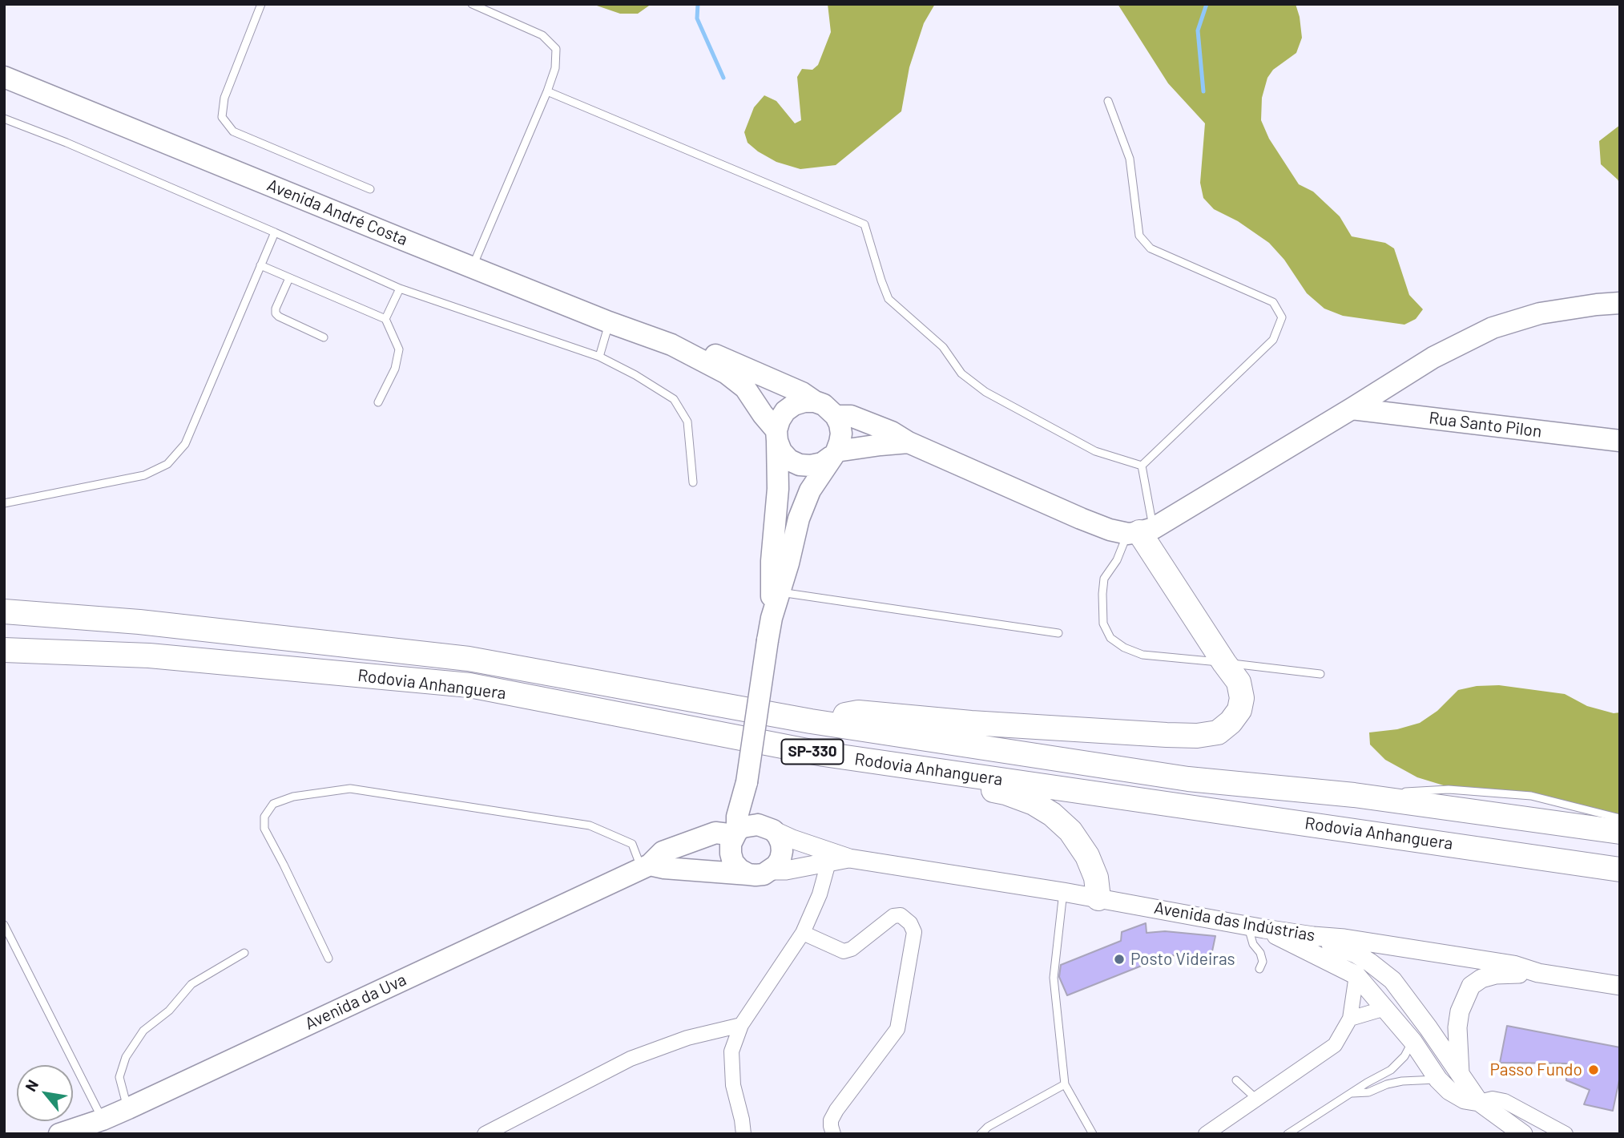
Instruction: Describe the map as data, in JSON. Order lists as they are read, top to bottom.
{
  "streets": {
    "highway": ["Rodovia Anhanguera", "SP-330"],
    "main road": [
      "Avenida André Costa",
      "Rua Santo Pilon",
      "Avenida das Indústrias",
      "Avenida da Uva"
    ]
  },
  "crossings": [
    ["Avenida das Indústrias", "Avenida da Uva"]
  ],
  "places": ["Posto Videiras", "Passo Fundo"],
  "north": "top left"
}
